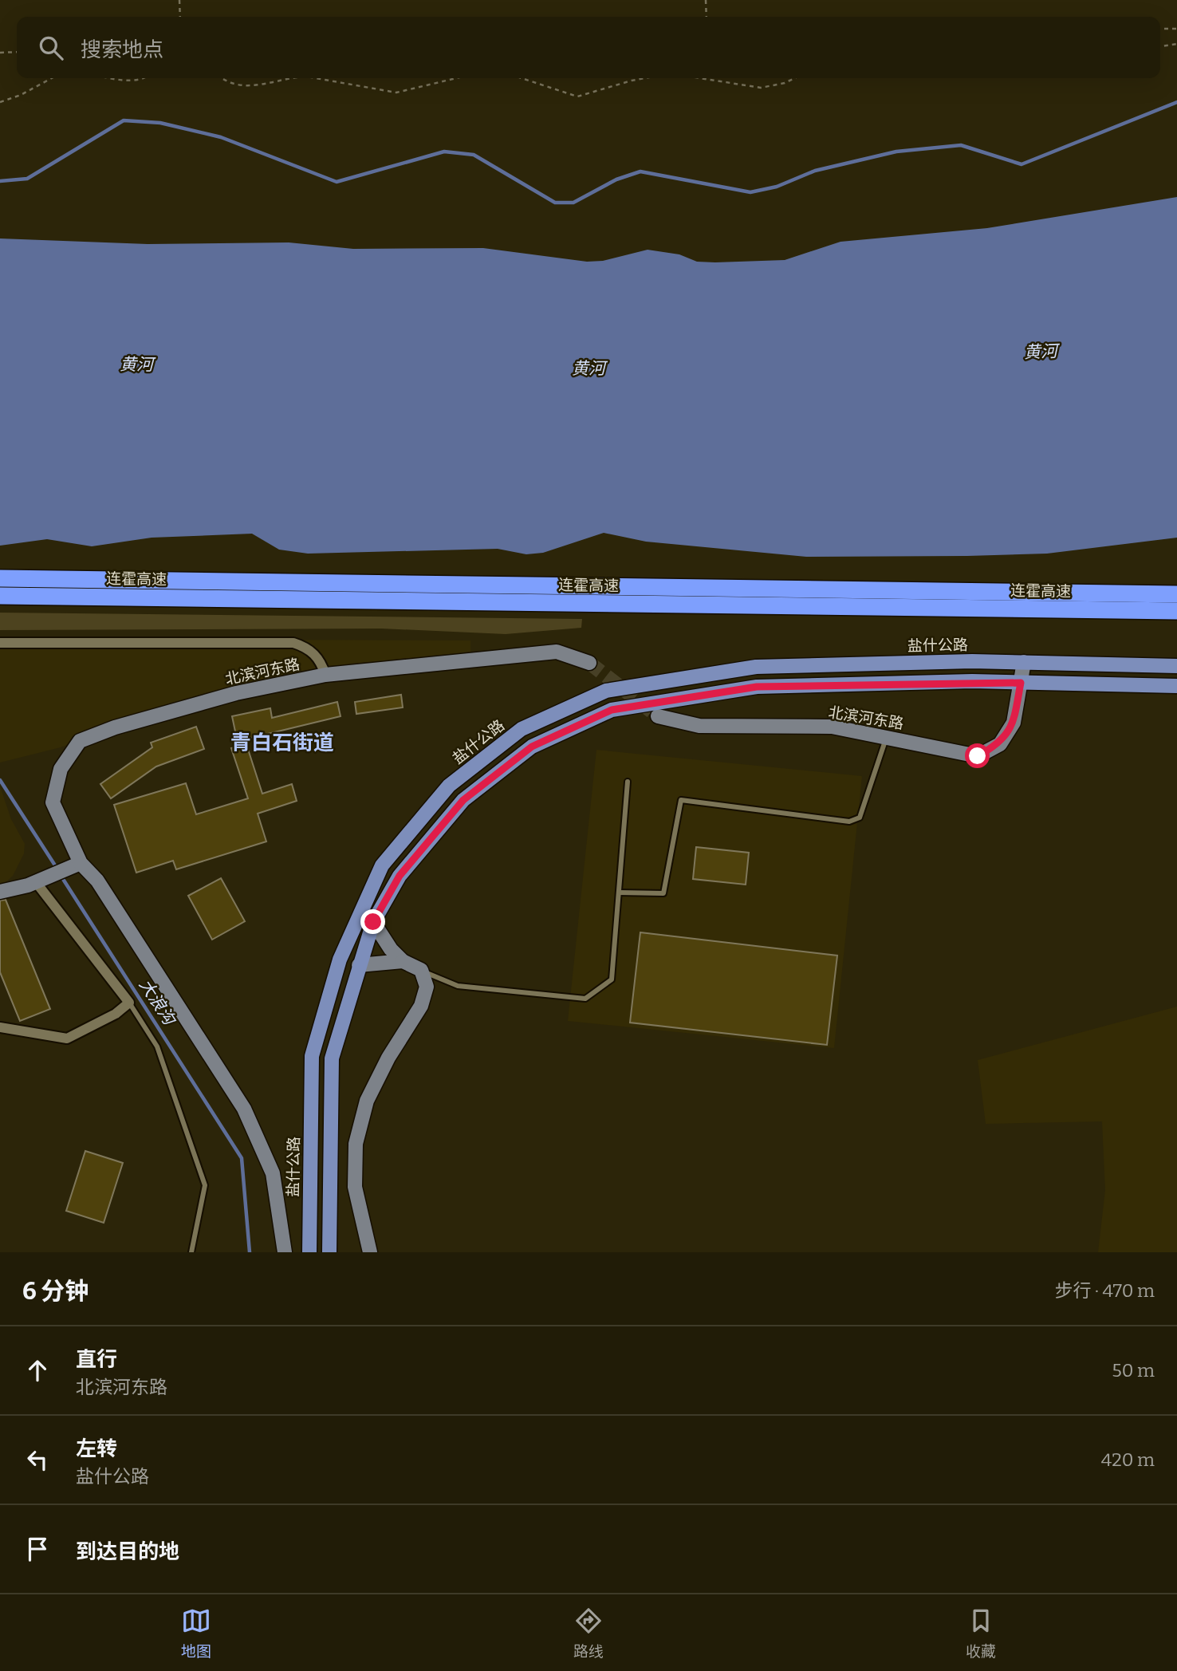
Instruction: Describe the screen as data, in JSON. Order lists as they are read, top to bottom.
{
  "streets": {
    "highway": ["连霍高速"],
    "main road": ["盐什公路"],
    "street": ["北滨河东路"]
  },
  "crossings": [
    ["盐什公路", "北滨河东路"]
  ],
  "districts": ["青白石街道"],
  "water": ["黄河", "大浪沟"],
  "page": {
    "search": "搜索地点",
    "heading": ["6 分钟", "步行 · 470 m"],
    "list": [
      ["直行", "北滨河东路", "50 m"],
      ["左转", "盐什公路", "420 m"],
      "到达目的地"
    ],
    "nav": ["地图", "路线", "收藏"]
  }
}
